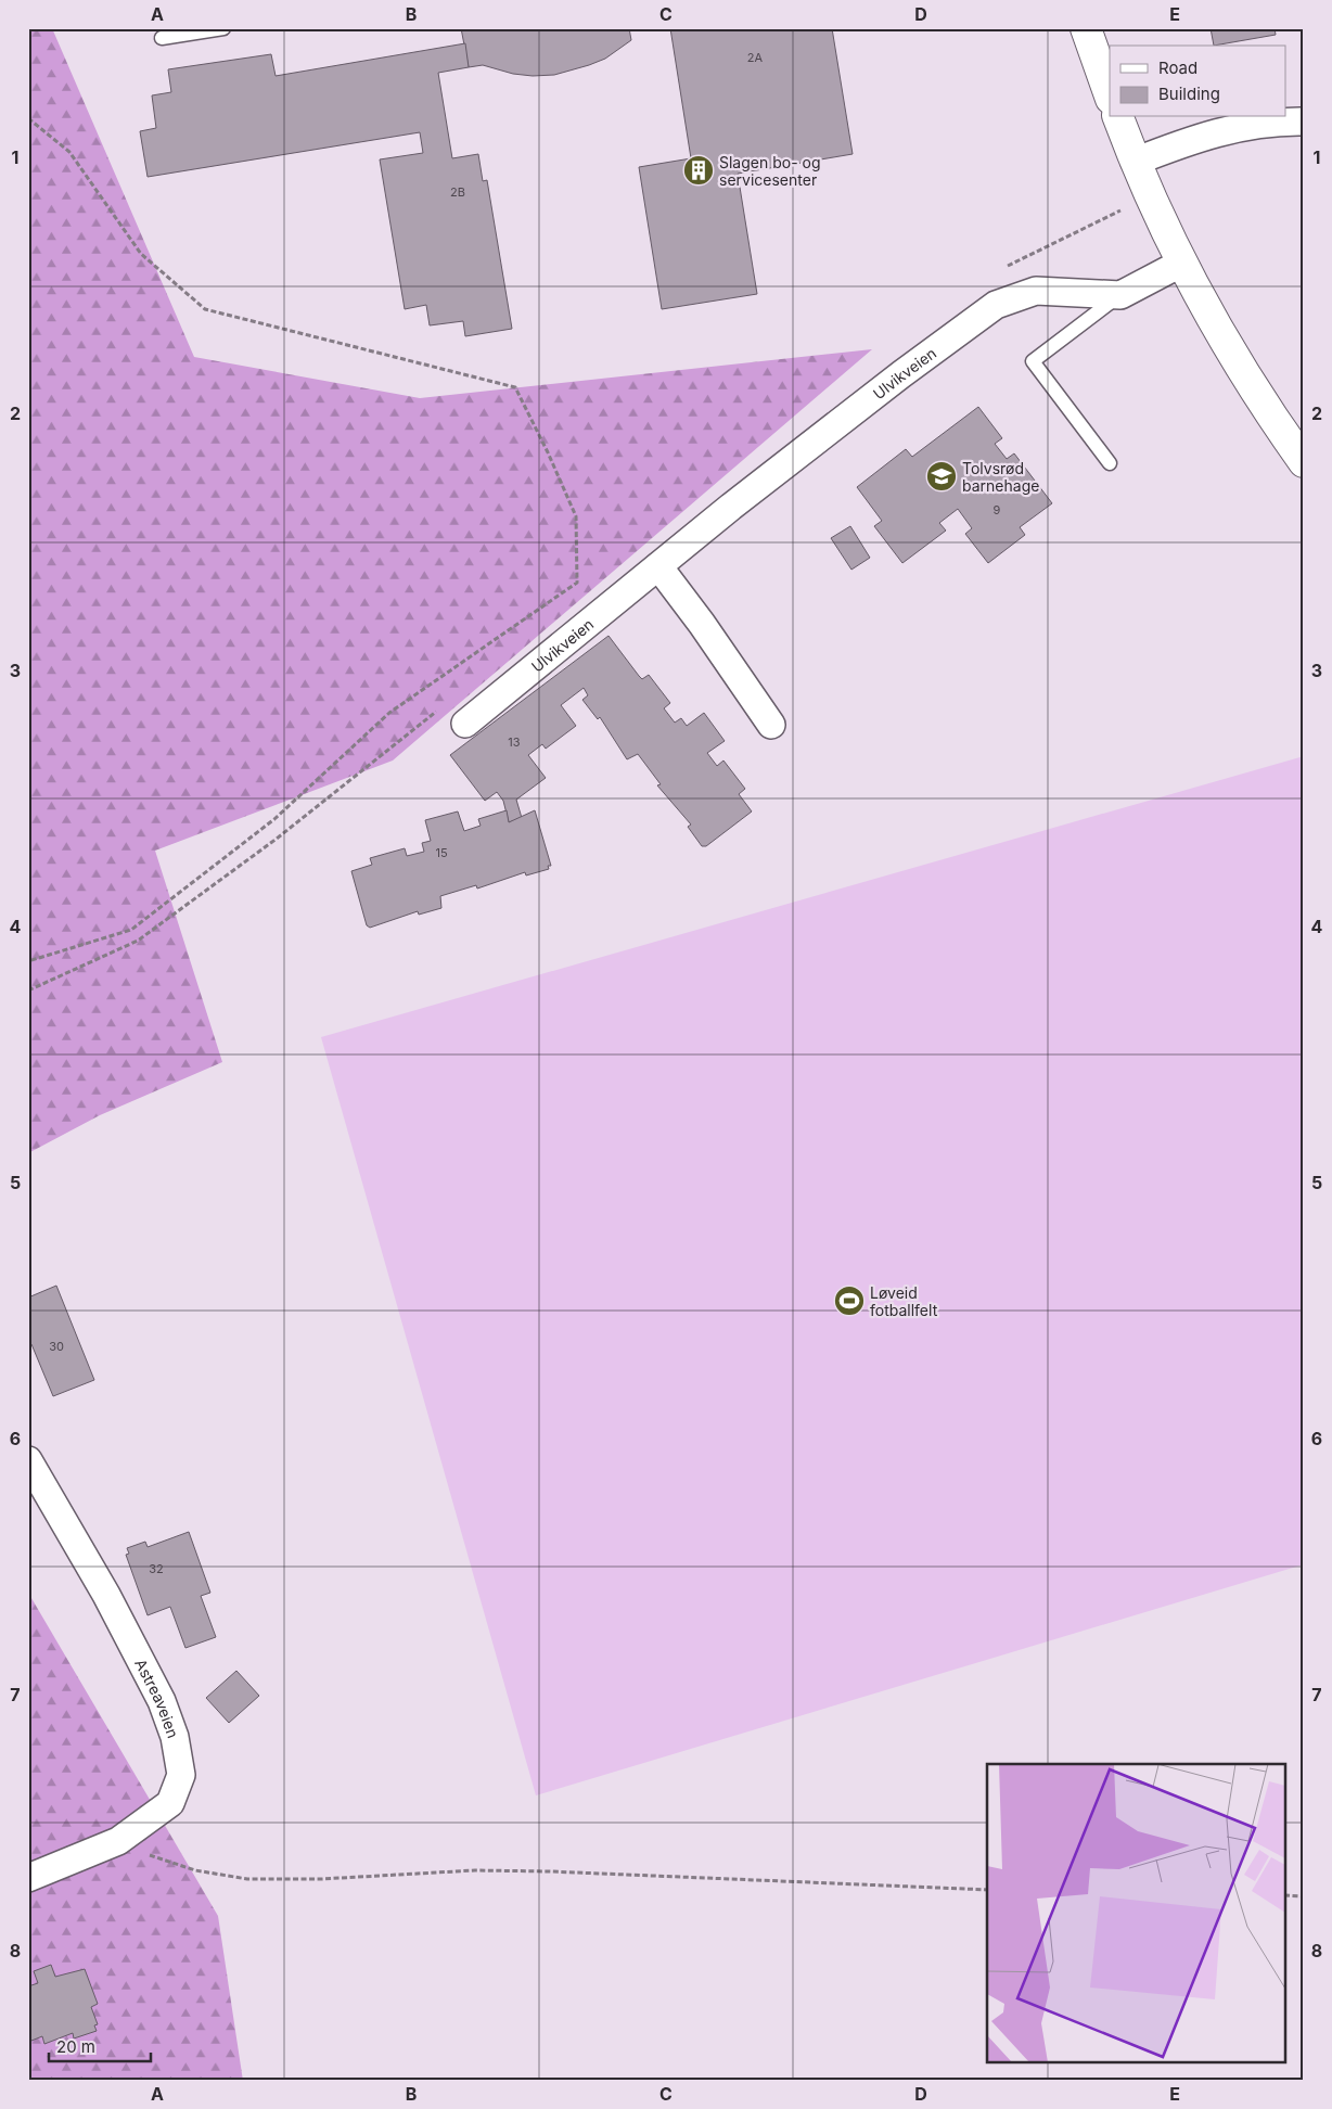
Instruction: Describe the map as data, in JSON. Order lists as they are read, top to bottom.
{
  "streets": {
    "street": ["Ulvikveien", "Astreaveien"]
  },
  "places": {
    "building": ["Slagen bo- og servicesenter"],
    "school or university": ["Tolvsrød barnehage"],
    "sports": ["Løveid fotballfelt"]
  },
  "house_numbers": [
    "2A",
    "2B",
    "9",
    "13",
    "15",
    "30",
    "32"
  ],
  "legend": ["Road", "Building"],
  "scale_bar": "20 m",
  "grid": {
    "columns": [
      "A",
      "B",
      "C",
      "D",
      "E"
    ],
    "rows": [
      "1",
      "2",
      "3",
      "4",
      "5",
      "6",
      "7",
      "8"
    ]
  }
}
